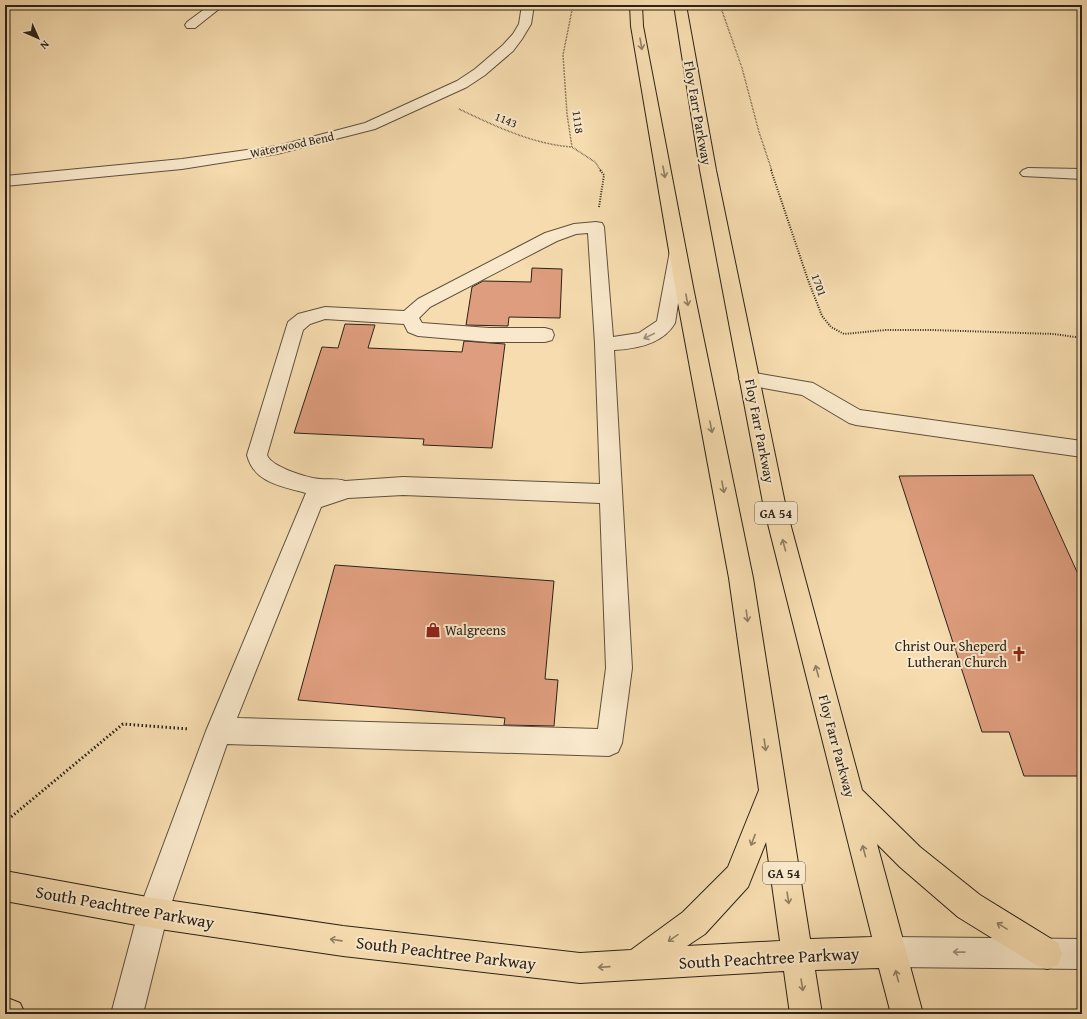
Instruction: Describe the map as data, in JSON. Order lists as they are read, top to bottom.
{
  "streets": {
    "main road": ["Floy Farr Parkway", "GA 54", "South Peachtree Parkway"],
    "street": ["Waterwood Bend"],
    "path": ["1143", "1118", "1701"]
  },
  "crossings": [
    ["Floy Farr Parkway", "South Peachtree Parkway"],
    ["1143", "1118"],
    ["1143", "Waterwood Bend"],
    ["GA 54", "South Peachtree Parkway"]
  ],
  "one_way": ["South Peachtree Parkway"],
  "places": {
    "shop": ["Walgreens"],
    "church": ["Christ Our Sheperd Lutheran Church"]
  },
  "north": "bottom right"
}
